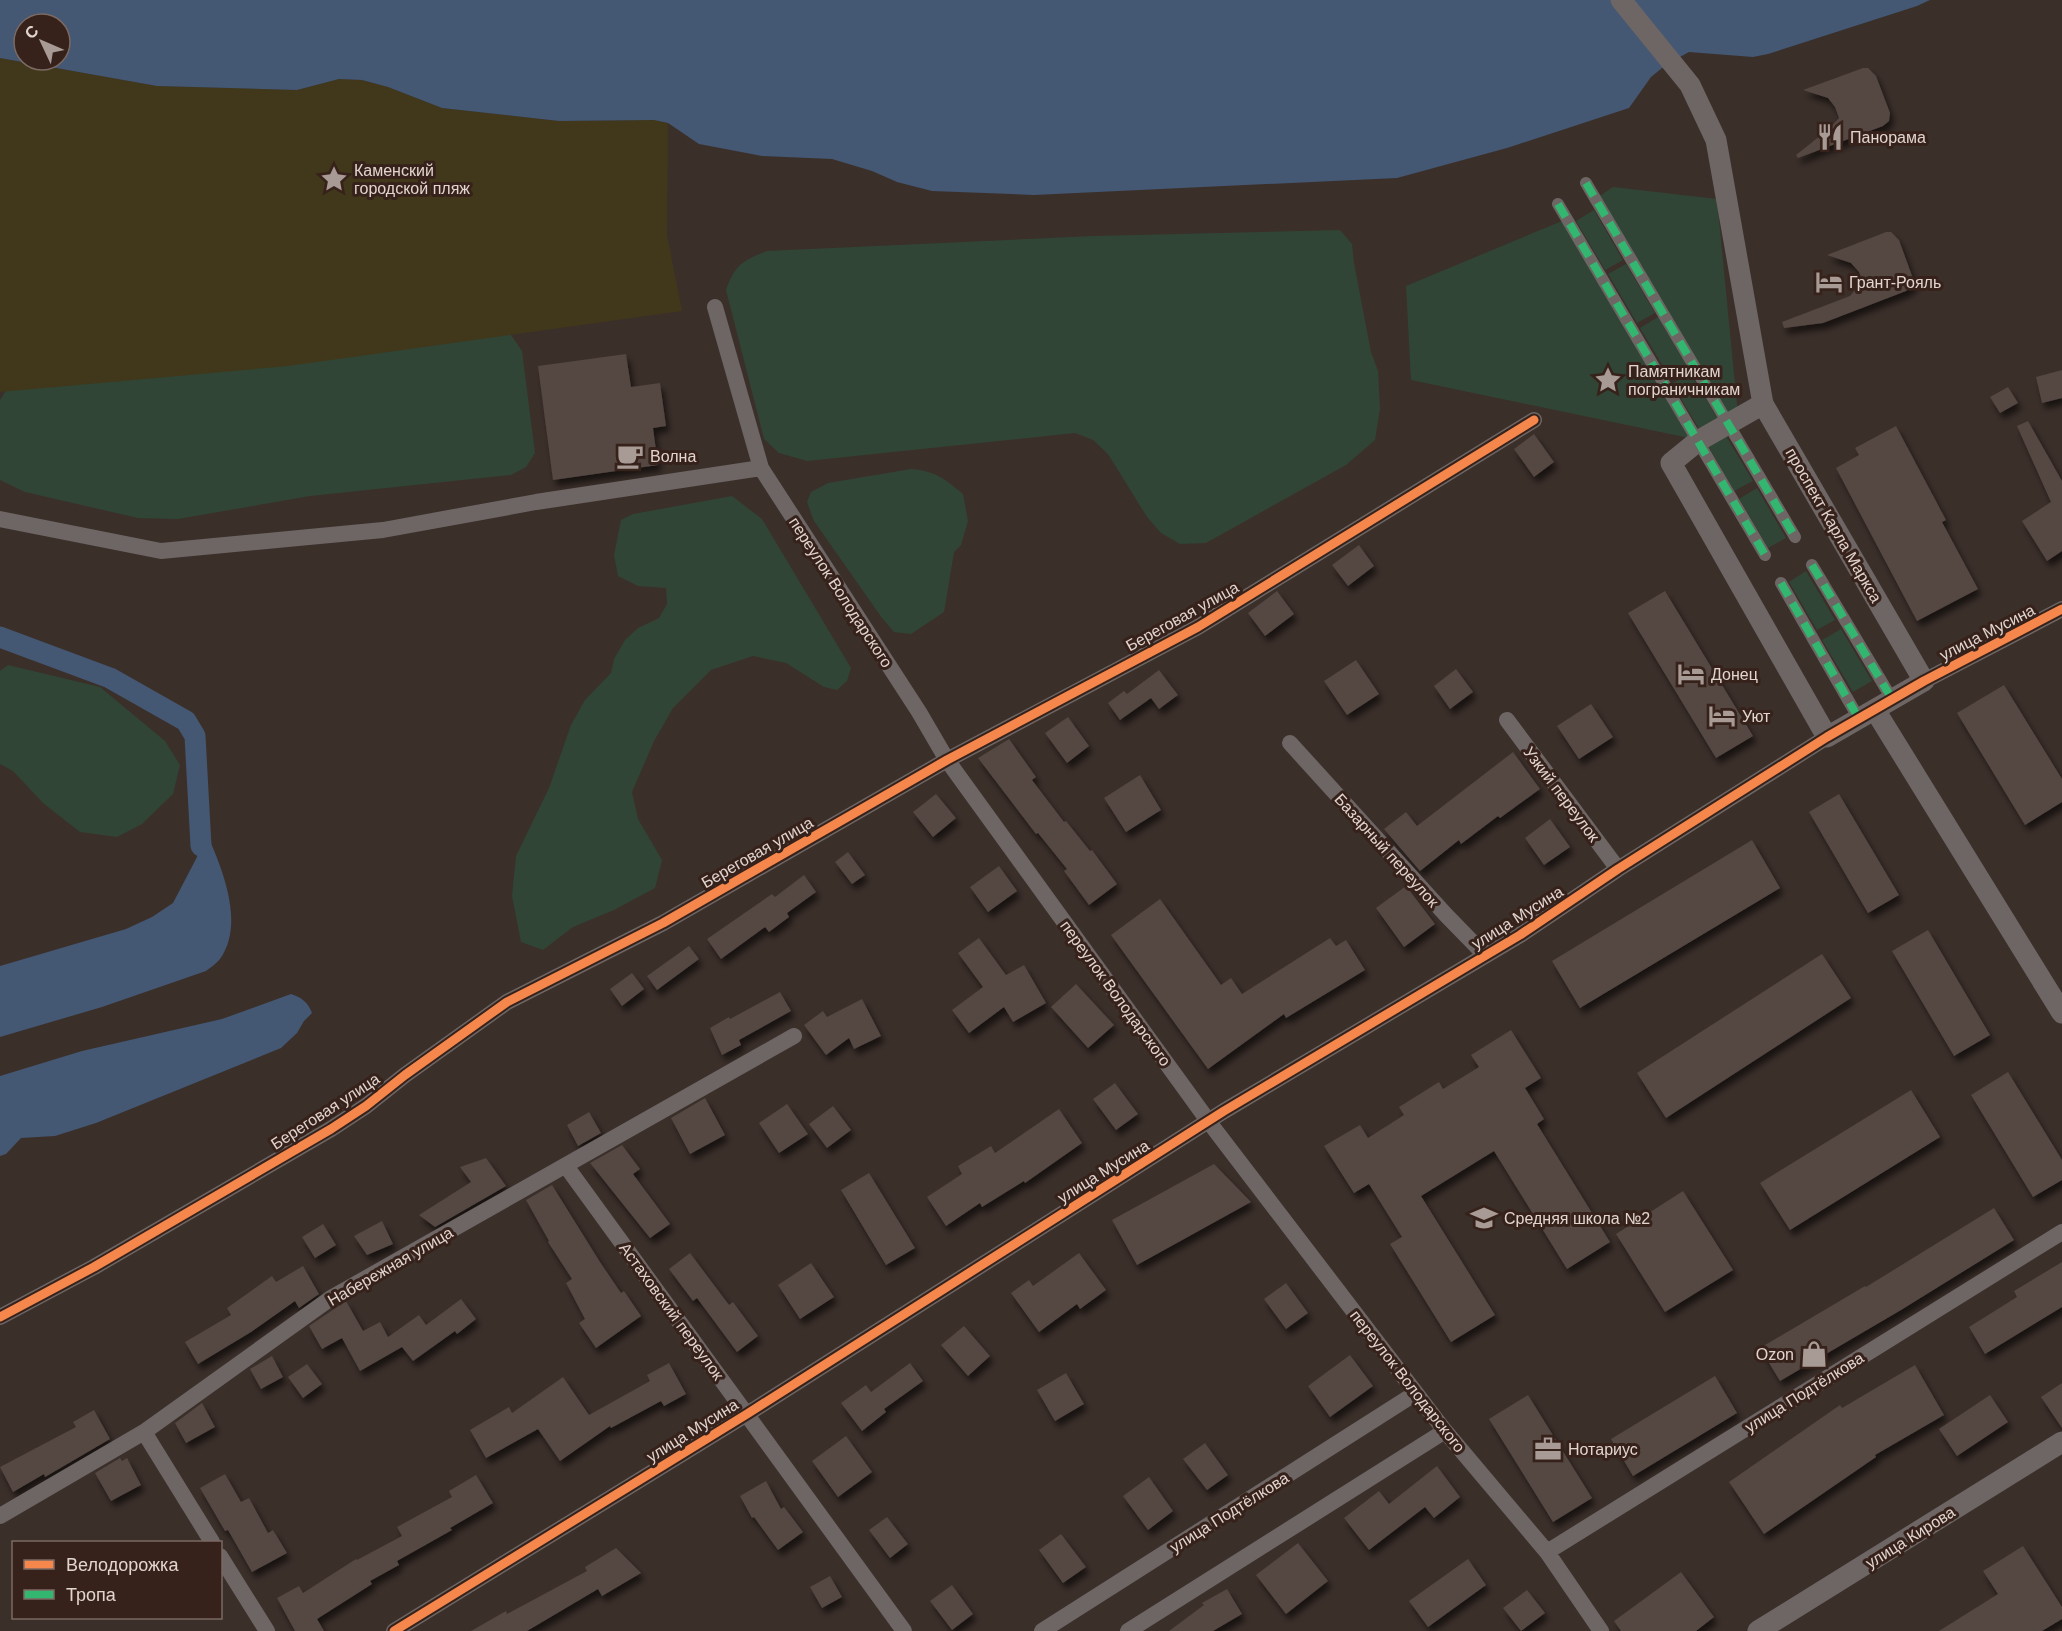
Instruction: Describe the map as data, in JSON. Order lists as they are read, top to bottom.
{
  "streets": {
    "street": [
      "проспект Карла Маркса",
      "переулок Володарского",
      "Береговая улица",
      "улица Мусина",
      "Узкий переулок",
      "Базарный переулок",
      "Набережная улица",
      "Астаховский переулок",
      "улица Подтёлкова",
      "улица Кирова"
    ]
  },
  "crossings": [
    ["проспект Карла Маркса", "улица Мусина"],
    ["переулок Володарского", "Береговая улица"],
    ["переулок Володарского", "улица Мусина"],
    ["переулок Володарского", "улица Подтёлкова"],
    ["улица Мусина", "Узкий переулок"],
    ["улица Мусина", "Базарный переулок"],
    ["улица Мусина", "Астаховский переулок"],
    ["Набережная улица", "Астаховский переулок"]
  ],
  "places": {
    "restaurant": ["Панорама"],
    "place": ["Каменский городской пляж", "Памятникам пограничникам"],
    "hotel": ["Грант-Рояль", "Донец", "Уют"],
    "cafe": ["Волна"],
    "school or university": ["Средняя школа №2"],
    "shop": ["Ozon"],
    "office": ["Нотариус"]
  },
  "legend": ["Велодорожка", "Тропа"],
  "north": "top left"
}
